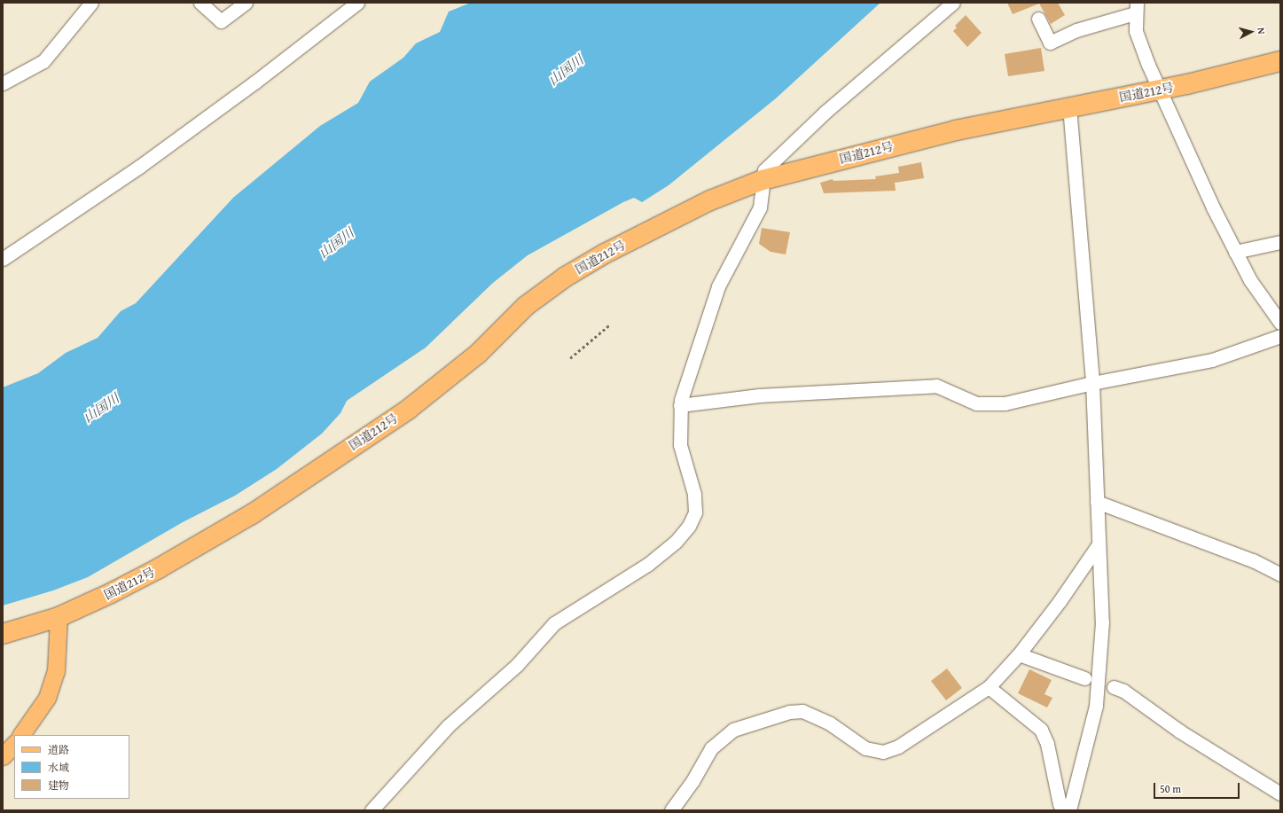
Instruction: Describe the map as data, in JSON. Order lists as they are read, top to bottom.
{
  "streets": {
    "highway": ["国道212号"]
  },
  "water": ["山国川"],
  "legend": ["道路", "水域", "建物"],
  "scale_bar": "50 m",
  "north": "right"
}
